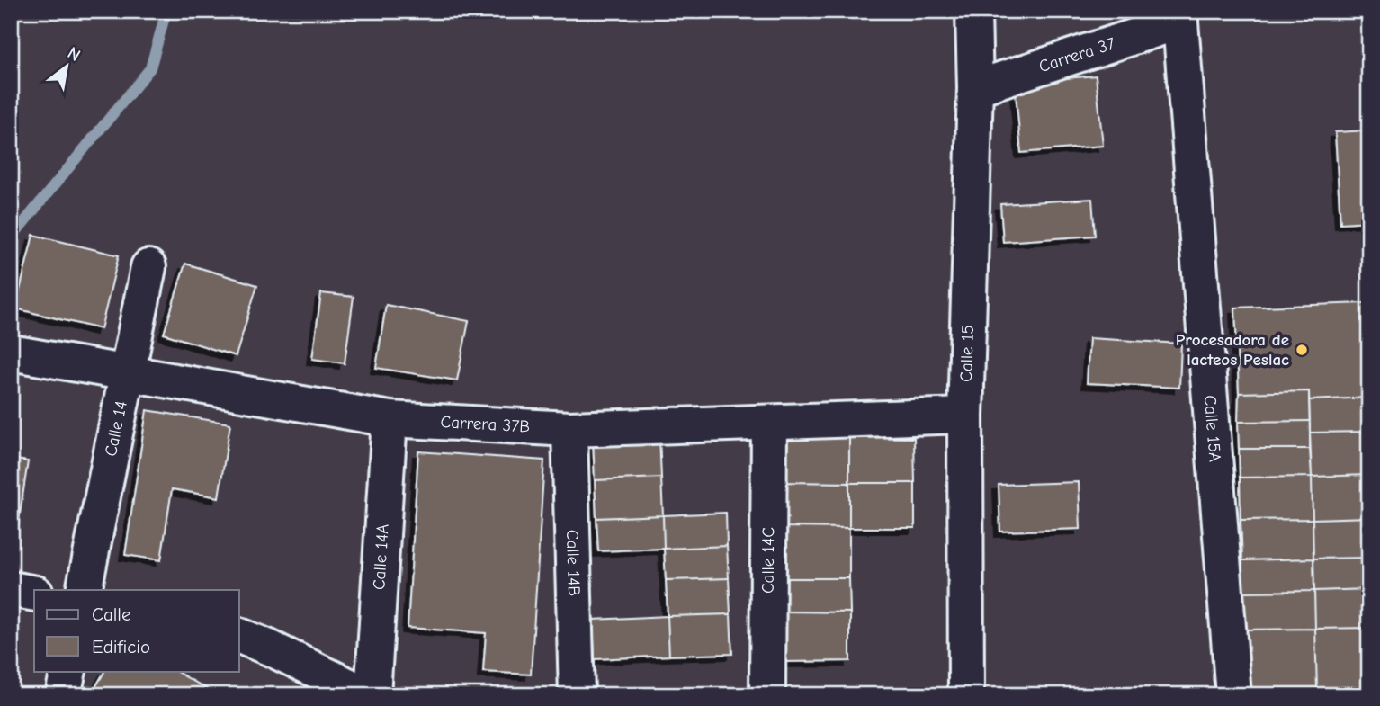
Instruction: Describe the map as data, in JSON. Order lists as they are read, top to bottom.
{
  "streets": {
    "street": [
      "Carrera 37",
      "Calle 15",
      "Carrera 37B",
      "Calle 15A",
      "Calle 14",
      "Calle 14A",
      "Calle 14C",
      "Calle 14B"
    ]
  },
  "crossings": [
    ["Carrera 37", "Calle 15"],
    ["Carrera 37", "Calle 15A"],
    ["Calle 15", "Carrera 37B"],
    ["Carrera 37B", "Calle 14"],
    ["Carrera 37B", "Calle 14A"],
    ["Carrera 37B", "Calle 14C"],
    ["Carrera 37B", "Calle 14B"]
  ],
  "places": ["Procesadora de lacteos Peslac"],
  "legend": ["Calle", "Edificio"],
  "north": "top right"
}
